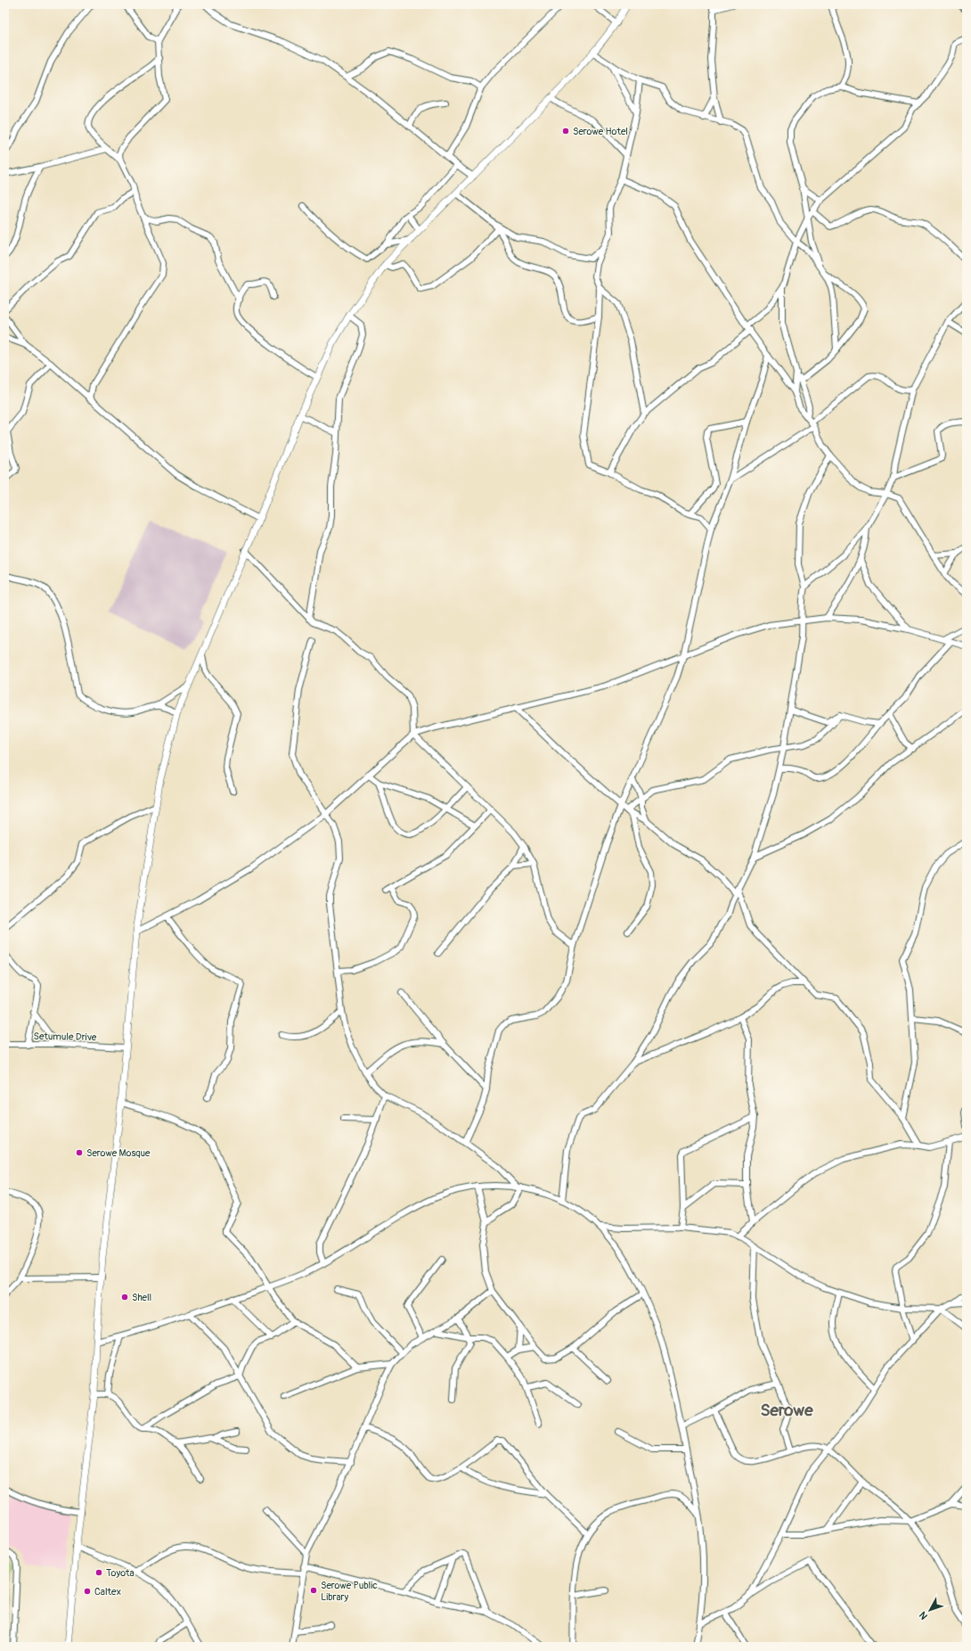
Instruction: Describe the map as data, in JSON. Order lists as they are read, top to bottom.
{
  "streets": {
    "street": ["Setumule Drive"]
  },
  "districts": ["Serowe"],
  "places": [
    "Serowe Hotel",
    "Serowe Mosque",
    "Shell",
    "Toyota",
    "Serowe Public Library",
    "Caltex"
  ],
  "north": "bottom left"
}
